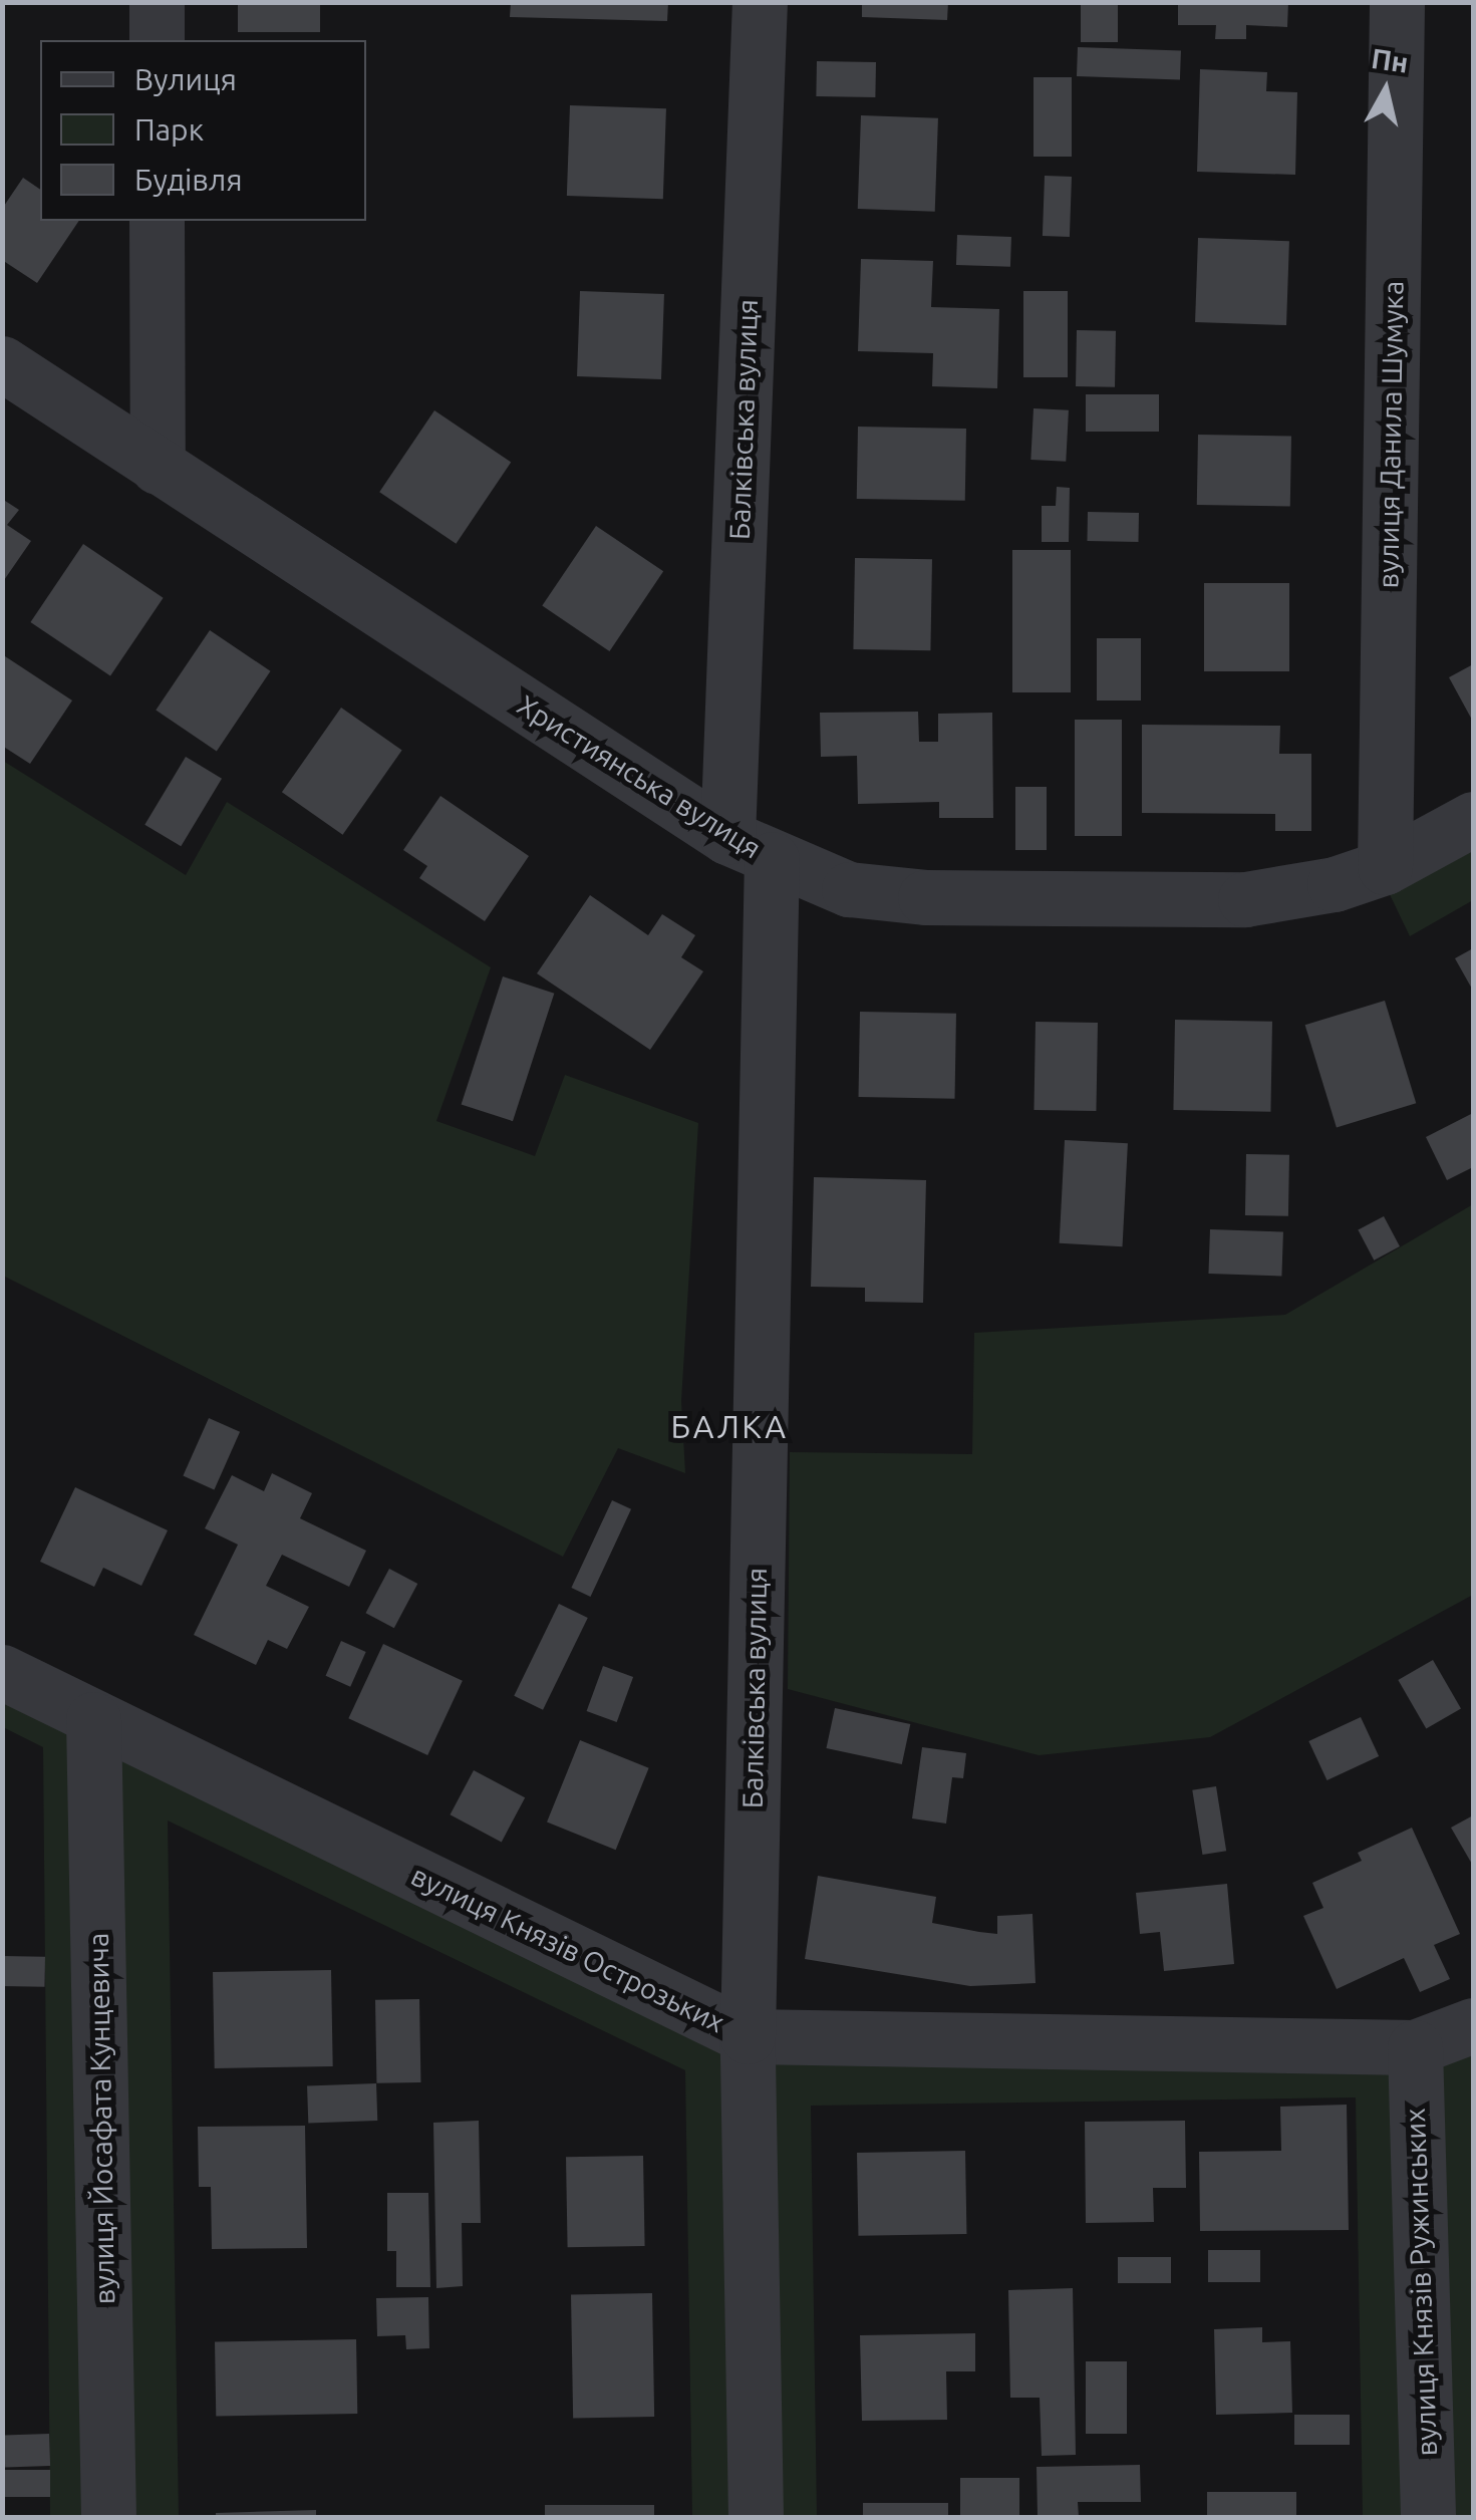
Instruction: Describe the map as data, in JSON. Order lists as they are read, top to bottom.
{
  "streets": {
    "street": [
      "Балківська вулиця",
      "вулиця Данила Шумука",
      "Християнська вулиця",
      "вулиця Князів Острозьких",
      "вулиця Йосафата Кунцевича",
      "вулиця Князів Ружинських"
    ]
  },
  "crossings": [
    ["Балківська вулиця", "Християнська вулиця"],
    ["Балківська вулиця", "вулиця Князів Острозьких"],
    ["вулиця Данила Шумука", "Християнська вулиця"],
    ["вулиця Князів Острозьких", "вулиця Йосафата Кунцевича"],
    ["вулиця Князів Острозьких", "вулиця Князів Ружинських"]
  ],
  "districts": ["БАЛКА"],
  "legend": ["Вулиця", "Парк", "Будівля"],
  "north": "top"
}
